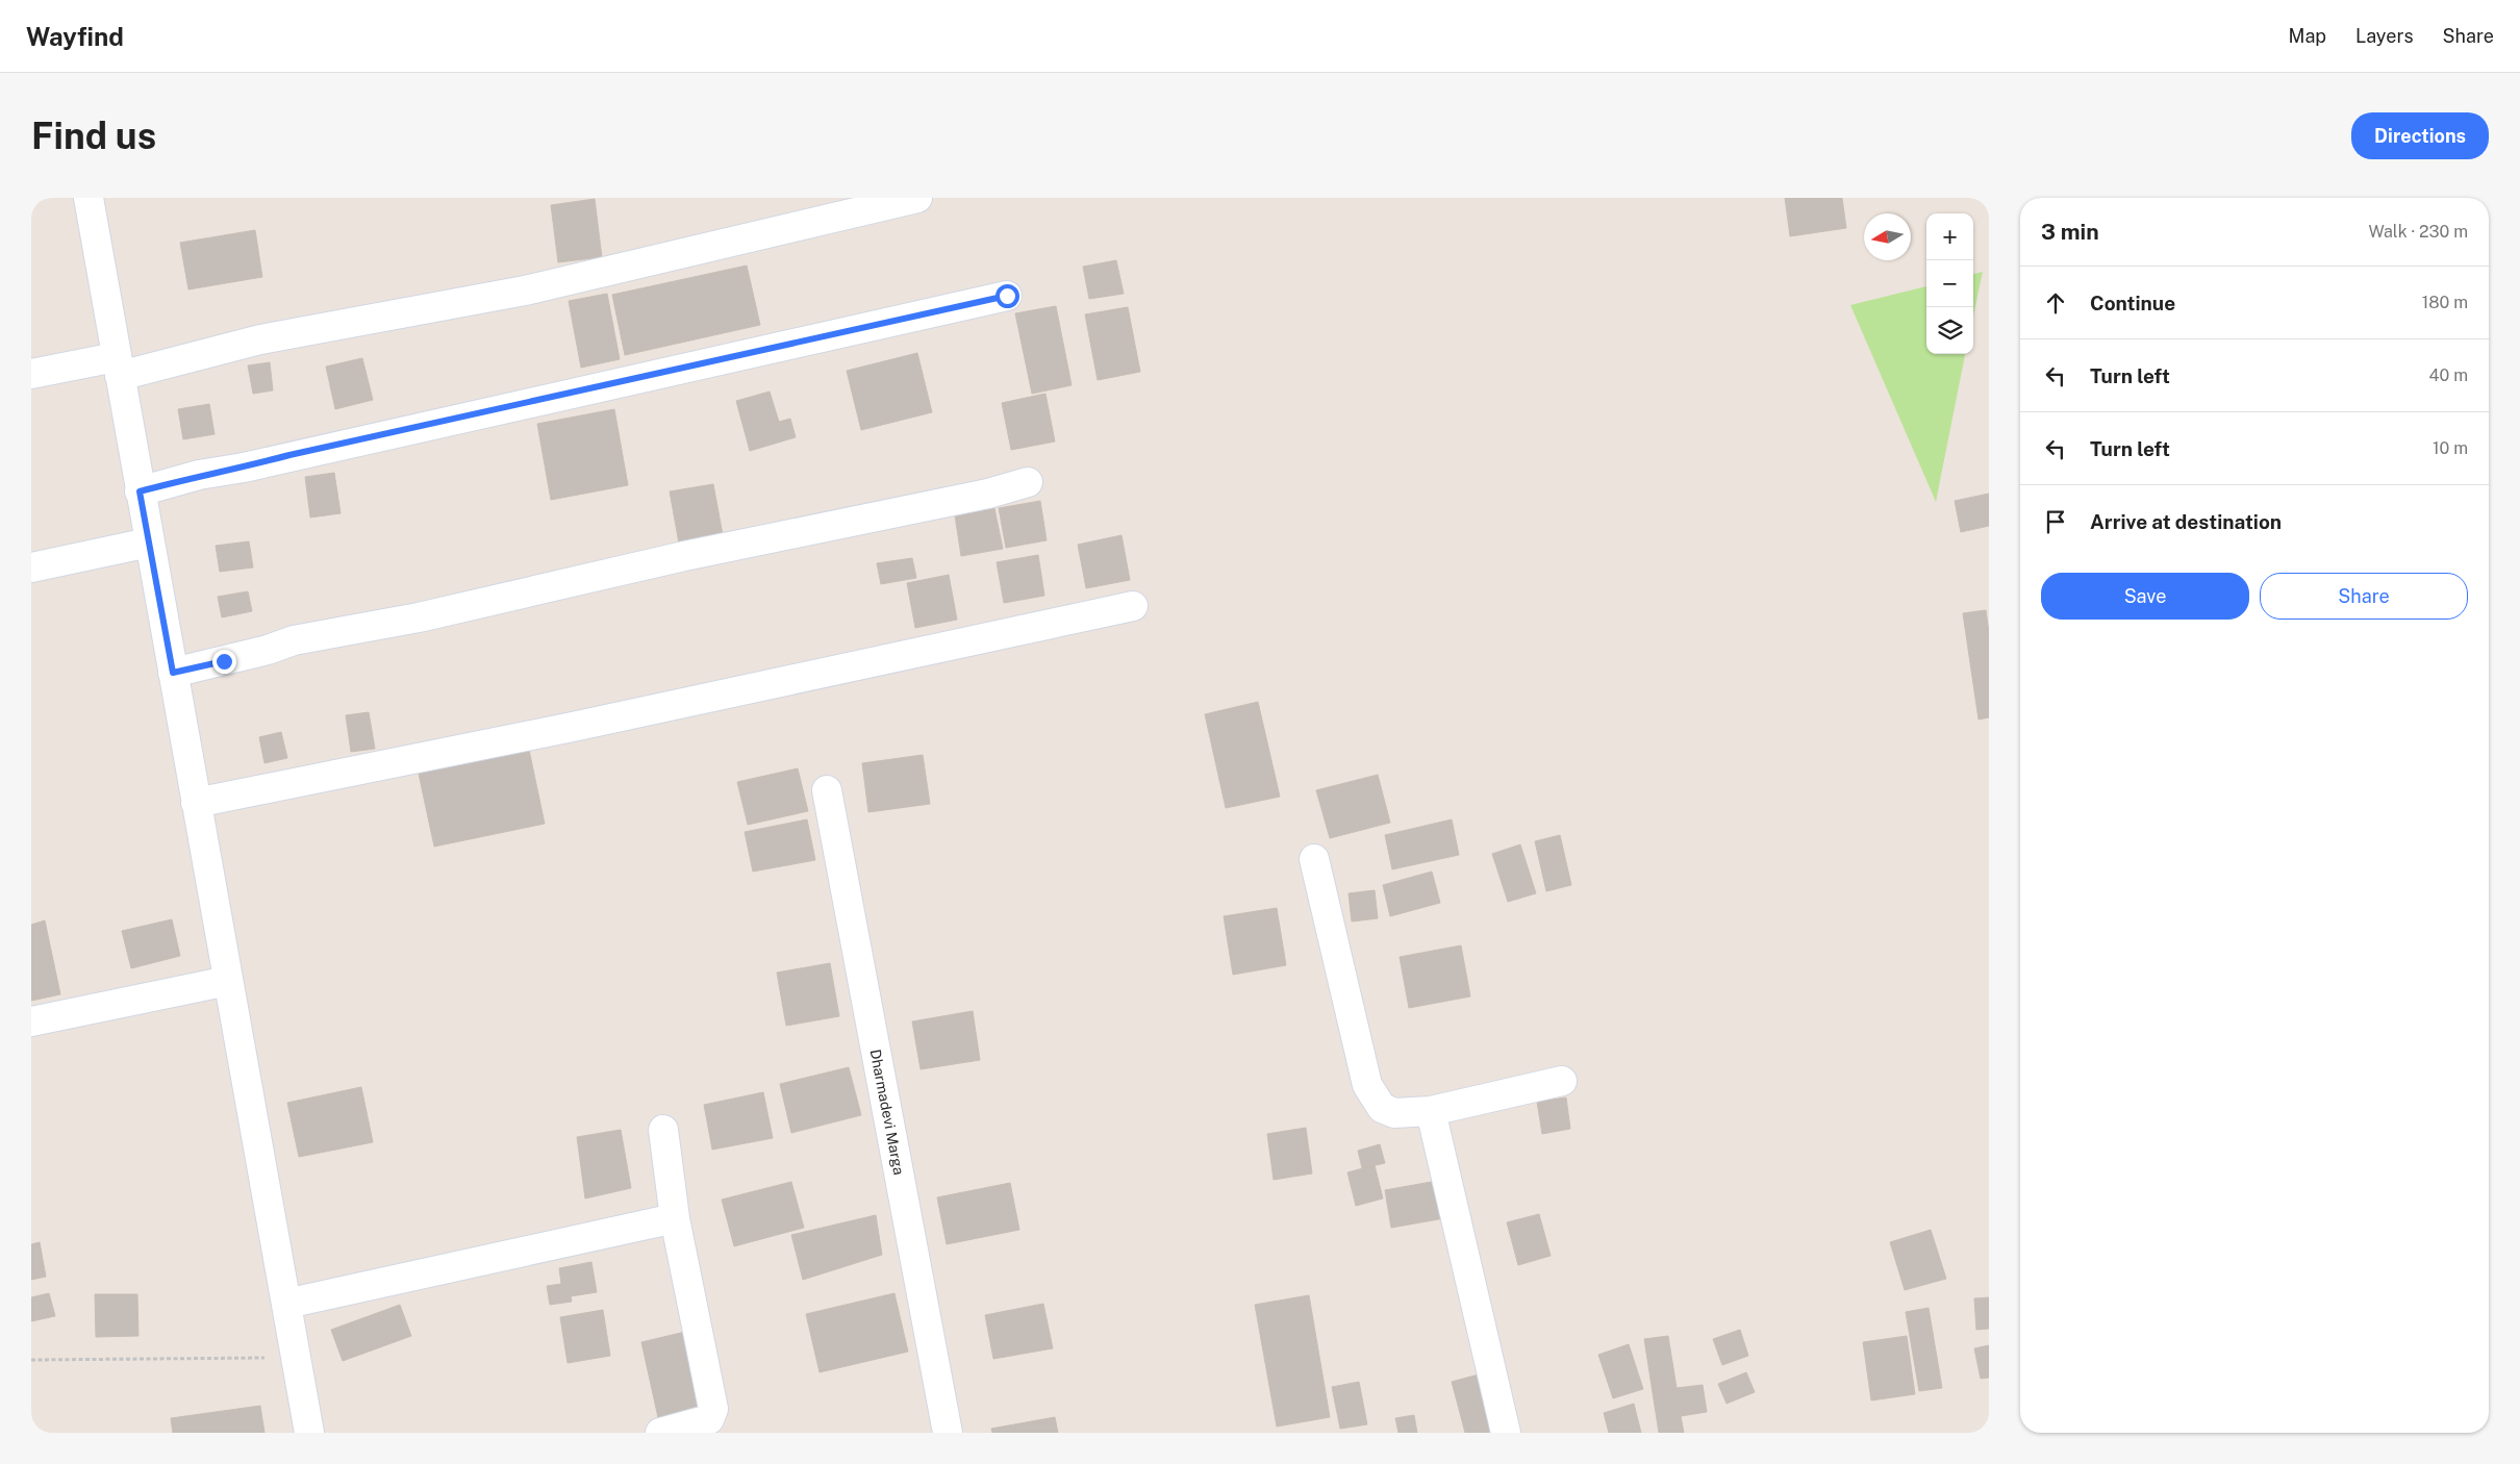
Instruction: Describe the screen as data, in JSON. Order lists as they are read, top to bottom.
{
  "streets": {
    "street": ["Dharmadevi Marga"]
  },
  "north": "left",
  "page": {
    "header": "Wayfind",
    "nav": ["Map", "Layers", "Share"],
    "buttons": [
      "Directions",
      ["Save", "Share"]
    ],
    "title": "Find us",
    "heading": ["3 min", "Walk · 230 m"],
    "map_buttons": ["+", "−"],
    "list": [
      ["Continue", "180 m"],
      ["Turn left", "40 m"],
      ["Turn left", "10 m"],
      "Arrive at destination"
    ]
  }
}
